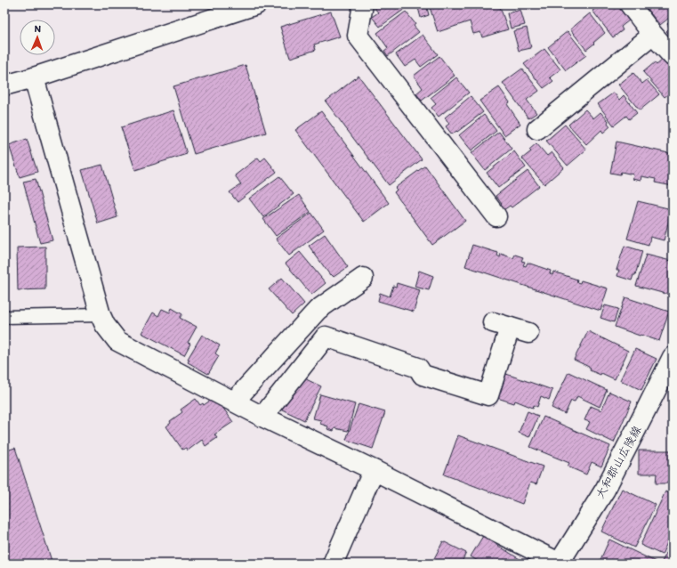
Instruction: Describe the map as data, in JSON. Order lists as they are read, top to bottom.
{
  "streets": {
    "street": ["大和郡山広陵線"]
  },
  "north": "top"
}
